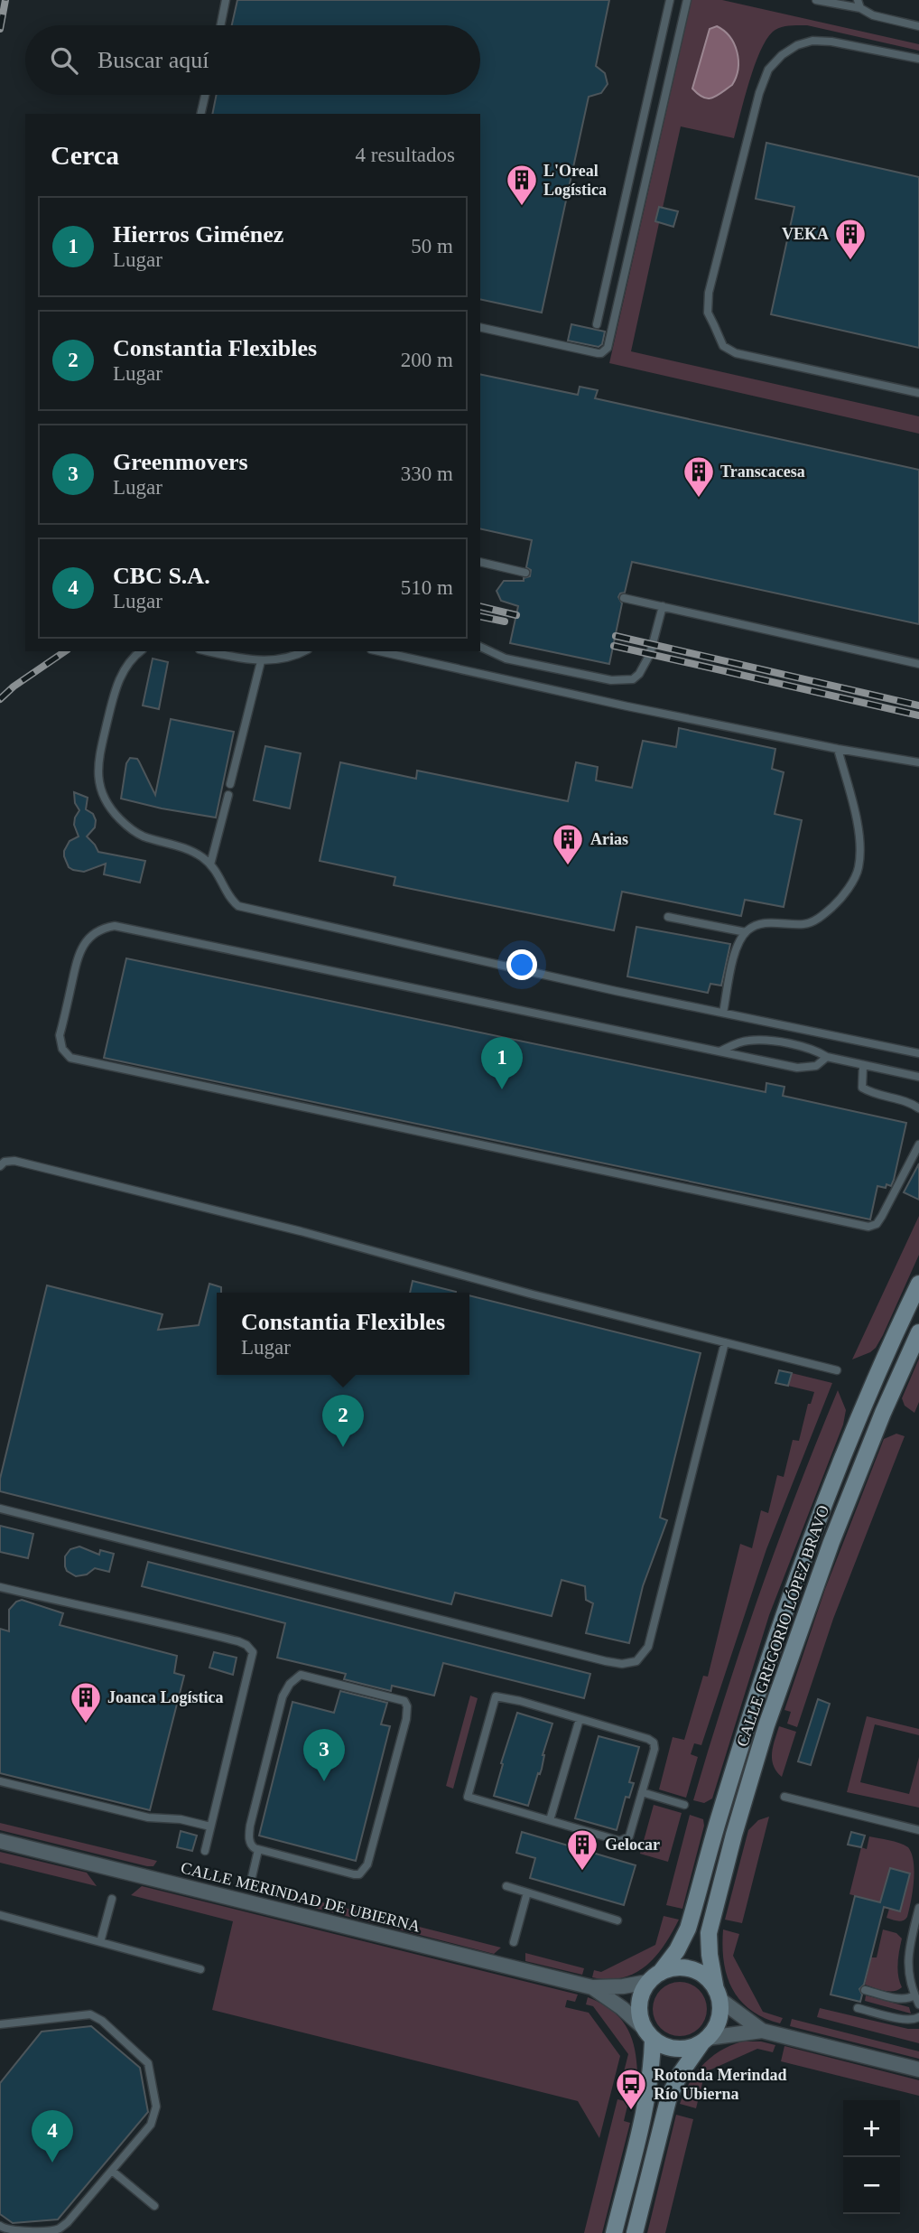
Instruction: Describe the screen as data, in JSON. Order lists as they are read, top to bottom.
{
  "streets": {
    "main road": ["CALLE GREGORIO LÓPEZ BRAVO"],
    "street": ["CALLE MERINDAD DE UBIERNA"]
  },
  "crossings": [
    ["CALLE GREGORIO LÓPEZ BRAVO", "CALLE MERINDAD DE UBIERNA"]
  ],
  "places": {
    "building": [
      "L'Oreal Logística",
      "VEKA",
      "Transcacesa",
      "Arias",
      "Joanca Logística",
      "Gelocar"
    ],
    "bus stop": ["Rotonda Merindad Río Ubierna"]
  },
  "page": {
    "search": "Buscar aquí",
    "heading": ["Cerca", "4 resultados"],
    "list": [
      {
        "mark": "1",
        "name": "Hierros Giménez",
        "note": "Lugar",
        "value": "50 m"
      },
      {
        "mark": "2",
        "name": "Constantia Flexibles",
        "note": "Lugar",
        "value": "200 m"
      },
      {
        "mark": "3",
        "name": "Greenmovers",
        "note": "Lugar",
        "value": "330 m"
      },
      {
        "mark": "4",
        "name": "CBC S.A.",
        "note": "Lugar",
        "value": "510 m"
      }
    ],
    "pins": [
      "1",
      "2",
      "3",
      "4"
    ],
    "popup": ["Constantia Flexibles", "Lugar"],
    "map_buttons": ["+", "−"]
  }
}
